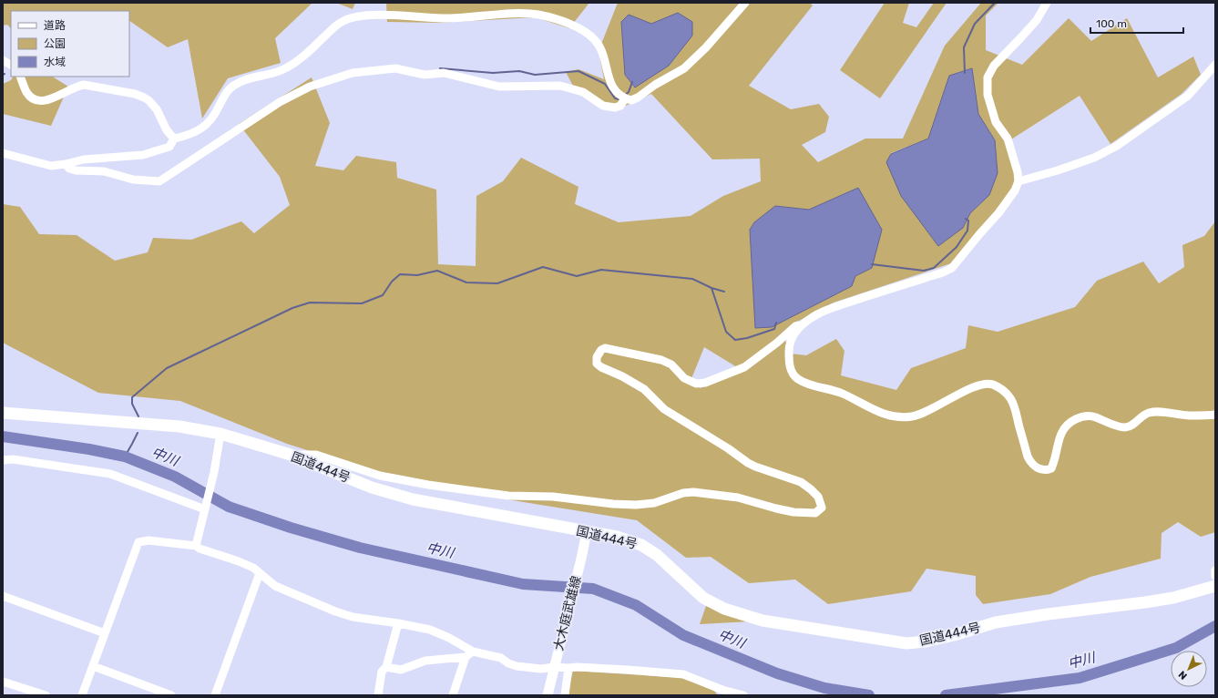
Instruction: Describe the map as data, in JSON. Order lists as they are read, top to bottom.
{
  "streets": {
    "highway": ["国道444号"],
    "main road": ["大木庭武雄線"]
  },
  "crossings": [
    ["国道444号", "大木庭武雄線"]
  ],
  "water": ["中川"],
  "legend": ["道路", "公園", "水域"],
  "scale_bar": "100 m",
  "north": "bottom left"
}
